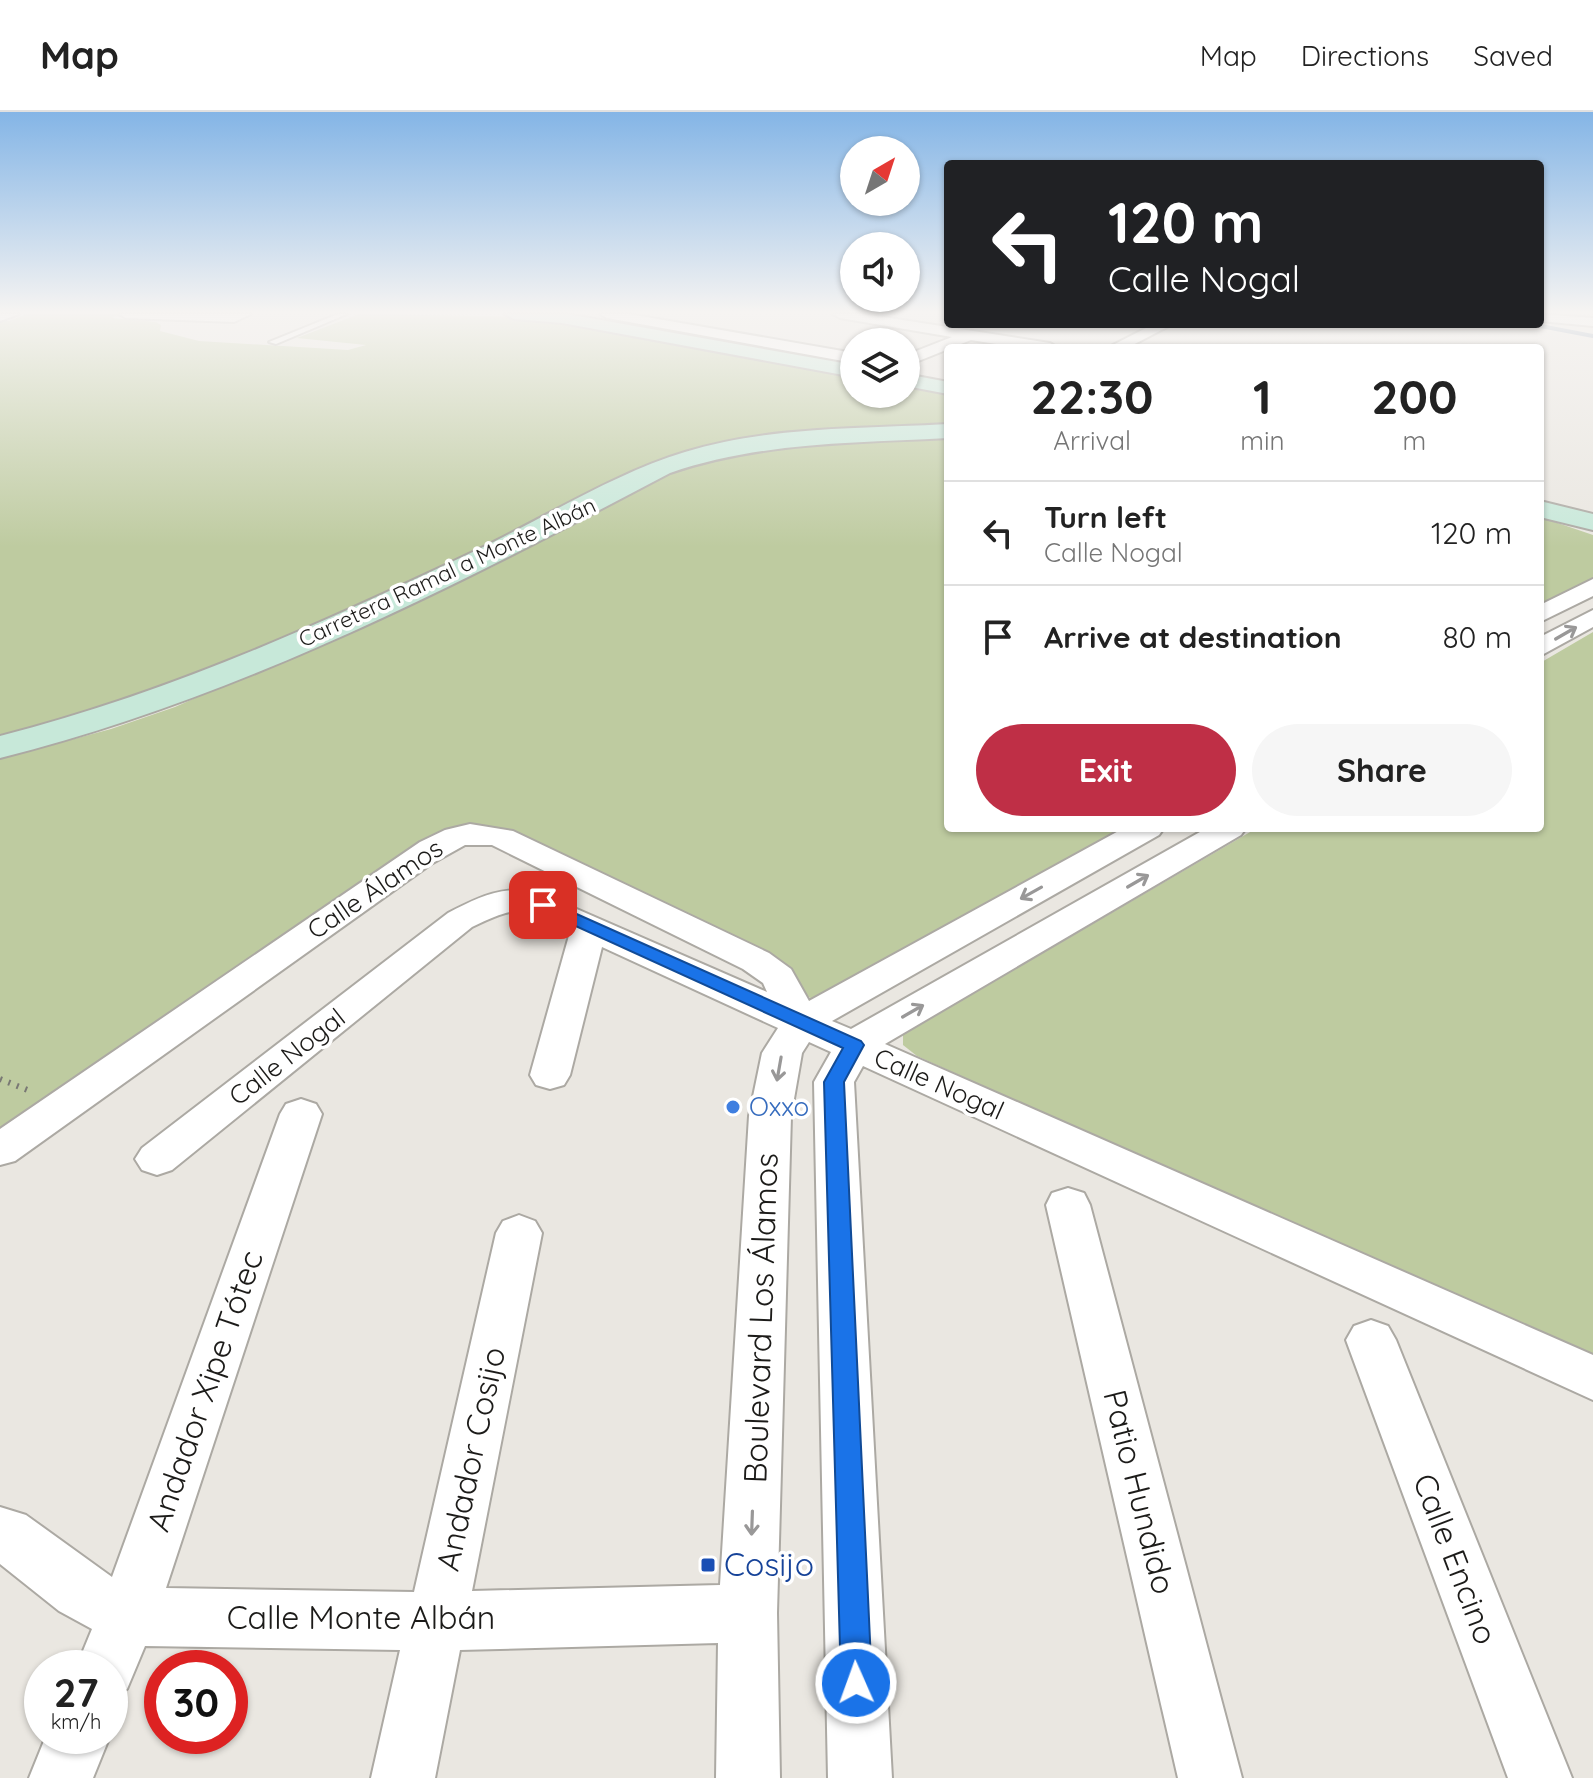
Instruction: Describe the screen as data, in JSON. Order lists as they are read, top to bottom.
{
  "streets": {
    "street": [
      "Carretera Ramal a Monte Albán",
      "Calle Álamos",
      "Calle Nogal",
      "Boulevard Los Álamos",
      "Andador Xipe Tótec",
      "Andador Cosijo",
      "Patio Hundido",
      "Calle Encino",
      "Calle Monte Albán"
    ]
  },
  "crossings": [
    ["Calle Álamos", "Calle Nogal"],
    ["Calle Álamos", "Boulevard Los Álamos"],
    ["Calle Nogal", "Boulevard Los Álamos"],
    ["Boulevard Los Álamos", "Calle Monte Albán"],
    ["Andador Xipe Tótec", "Calle Monte Albán"],
    ["Andador Cosijo", "Calle Monte Albán"]
  ],
  "places": {
    "other": ["Oxxo"],
    "transit": ["Cosijo"]
  },
  "north": "top right",
  "page": {
    "header": "Map",
    "nav": ["Map", "Directions", "Saved"],
    "turn": ["120 m", "Calle Nogal"],
    "eta": [
      "22:30",
      "Arrival",
      "1",
      "min",
      "200",
      "m"
    ],
    "list": [
      {
        "name": "Turn left",
        "note": "Calle Nogal",
        "value": "120 m"
      },
      {
        "name": "Arrive at destination",
        "value": "80 m"
      }
    ],
    "buttons": ["Exit", "Share"],
    "speed": "27 km/h",
    "limit": "30"
  }
}
